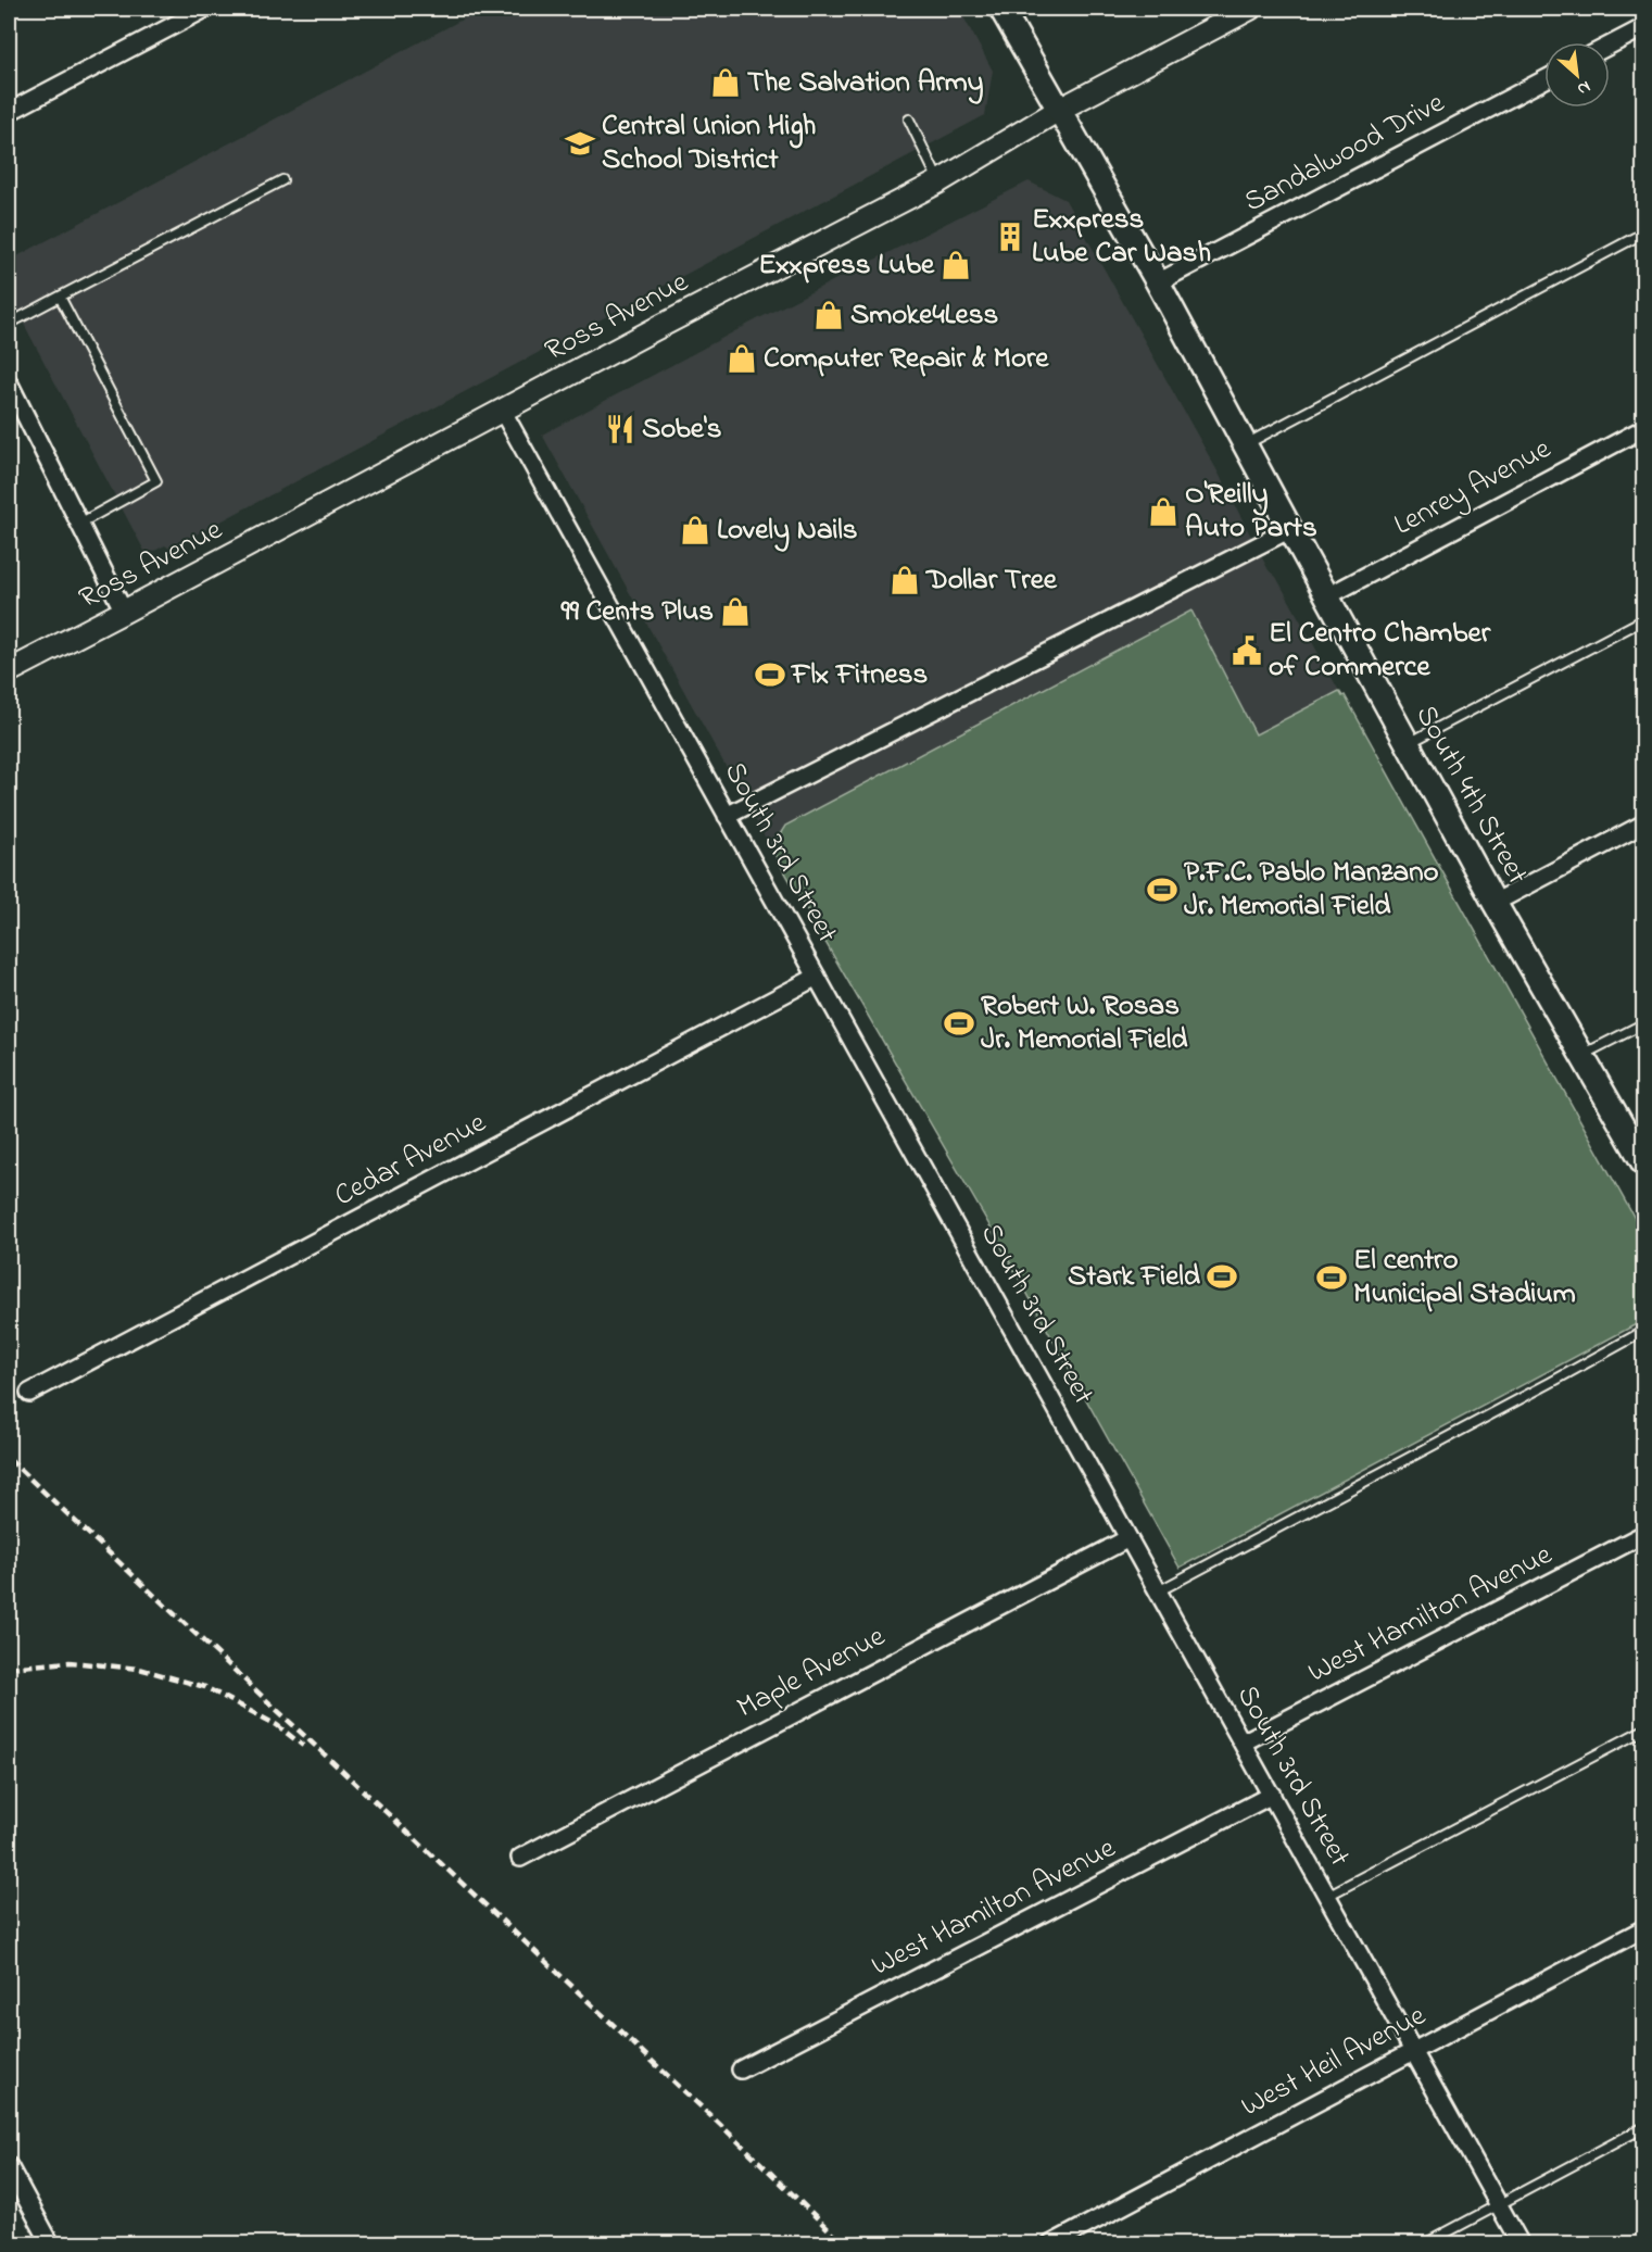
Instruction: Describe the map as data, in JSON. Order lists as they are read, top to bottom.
{
  "streets": {
    "main road": ["South 4th Street"],
    "street": [
      "Sandalwood Drive",
      "Ross Avenue",
      "Lenrey Avenue",
      "South 3rd Street",
      "Cedar Avenue",
      "West Hamilton Avenue",
      "Maple Avenue",
      "West Heil Avenue"
    ]
  },
  "crossings": [
    ["Sandalwood Drive", "South 4th Street"],
    ["Ross Avenue", "South 4th Street"],
    ["Ross Avenue", "South 3rd Street"],
    ["Lenrey Avenue", "South 4th Street"],
    ["South 3rd Street", "Cedar Avenue"],
    ["South 3rd Street", "West Hamilton Avenue"],
    ["South 3rd Street", "Maple Avenue"],
    ["South 3rd Street", "West Heil Avenue"]
  ],
  "places": {
    "shop": [
      "The Salvation Army",
      "Exxpress Lube",
      "Smoke4Less",
      "Computer Repair & More",
      "O'Reilly Auto Parts",
      "Lovely Nails",
      "Dollar Tree",
      "99 Cents Plus"
    ],
    "school or university": ["Central Union High School District"],
    "building": ["Exxpress Lube Car Wash"],
    "restaurant": ["Sobe's"],
    "public building": ["El Centro Chamber of Commerce"],
    "sports": [
      "Flx Fitness",
      "P.F.C. Pablo Manzano Jr. Memorial Field",
      "Robert W. Rosas Jr. Memorial Field",
      "Stark Field",
      "El centro Municipal Stadium"
    ]
  },
  "north": "bottom right"
}
